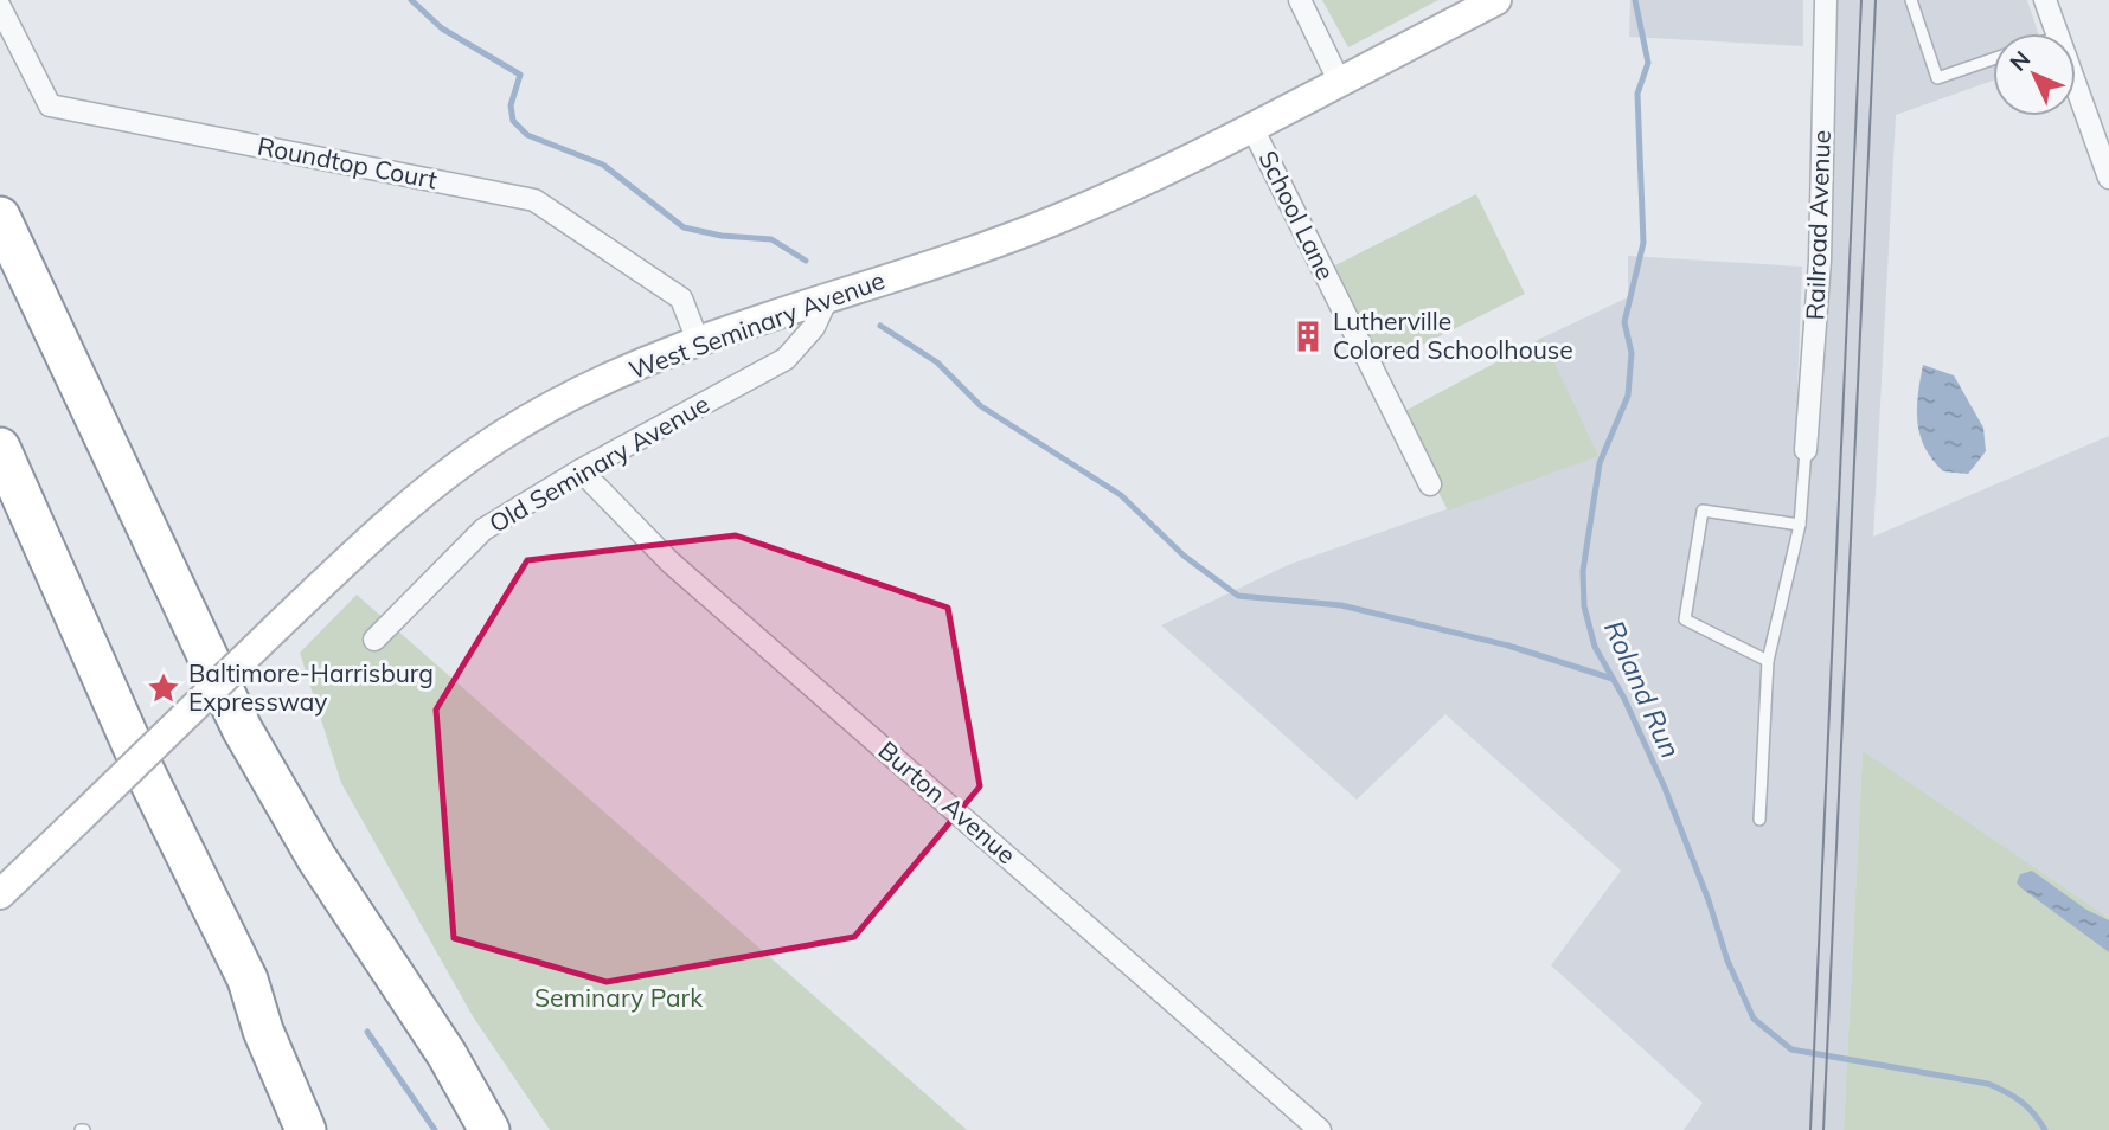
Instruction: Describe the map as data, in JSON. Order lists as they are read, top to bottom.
{
  "streets": {
    "main road": ["West Seminary Avenue"],
    "street": [
      "Roundtop Court",
      "School Lane",
      "Railroad Avenue",
      "Old Seminary Avenue",
      "Burton Avenue"
    ]
  },
  "crossings": [
    ["Roundtop Court", "West Seminary Avenue"],
    ["School Lane", "West Seminary Avenue"],
    ["West Seminary Avenue", "Old Seminary Avenue"],
    ["Old Seminary Avenue", "Burton Avenue"]
  ],
  "water": ["Roland Run"],
  "parks": ["Seminary Park"],
  "places": {
    "building": ["Lutherville Colored Schoolhouse"],
    "place": ["Baltimore-Harrisburg Expressway"]
  },
  "north": "top left"
}
